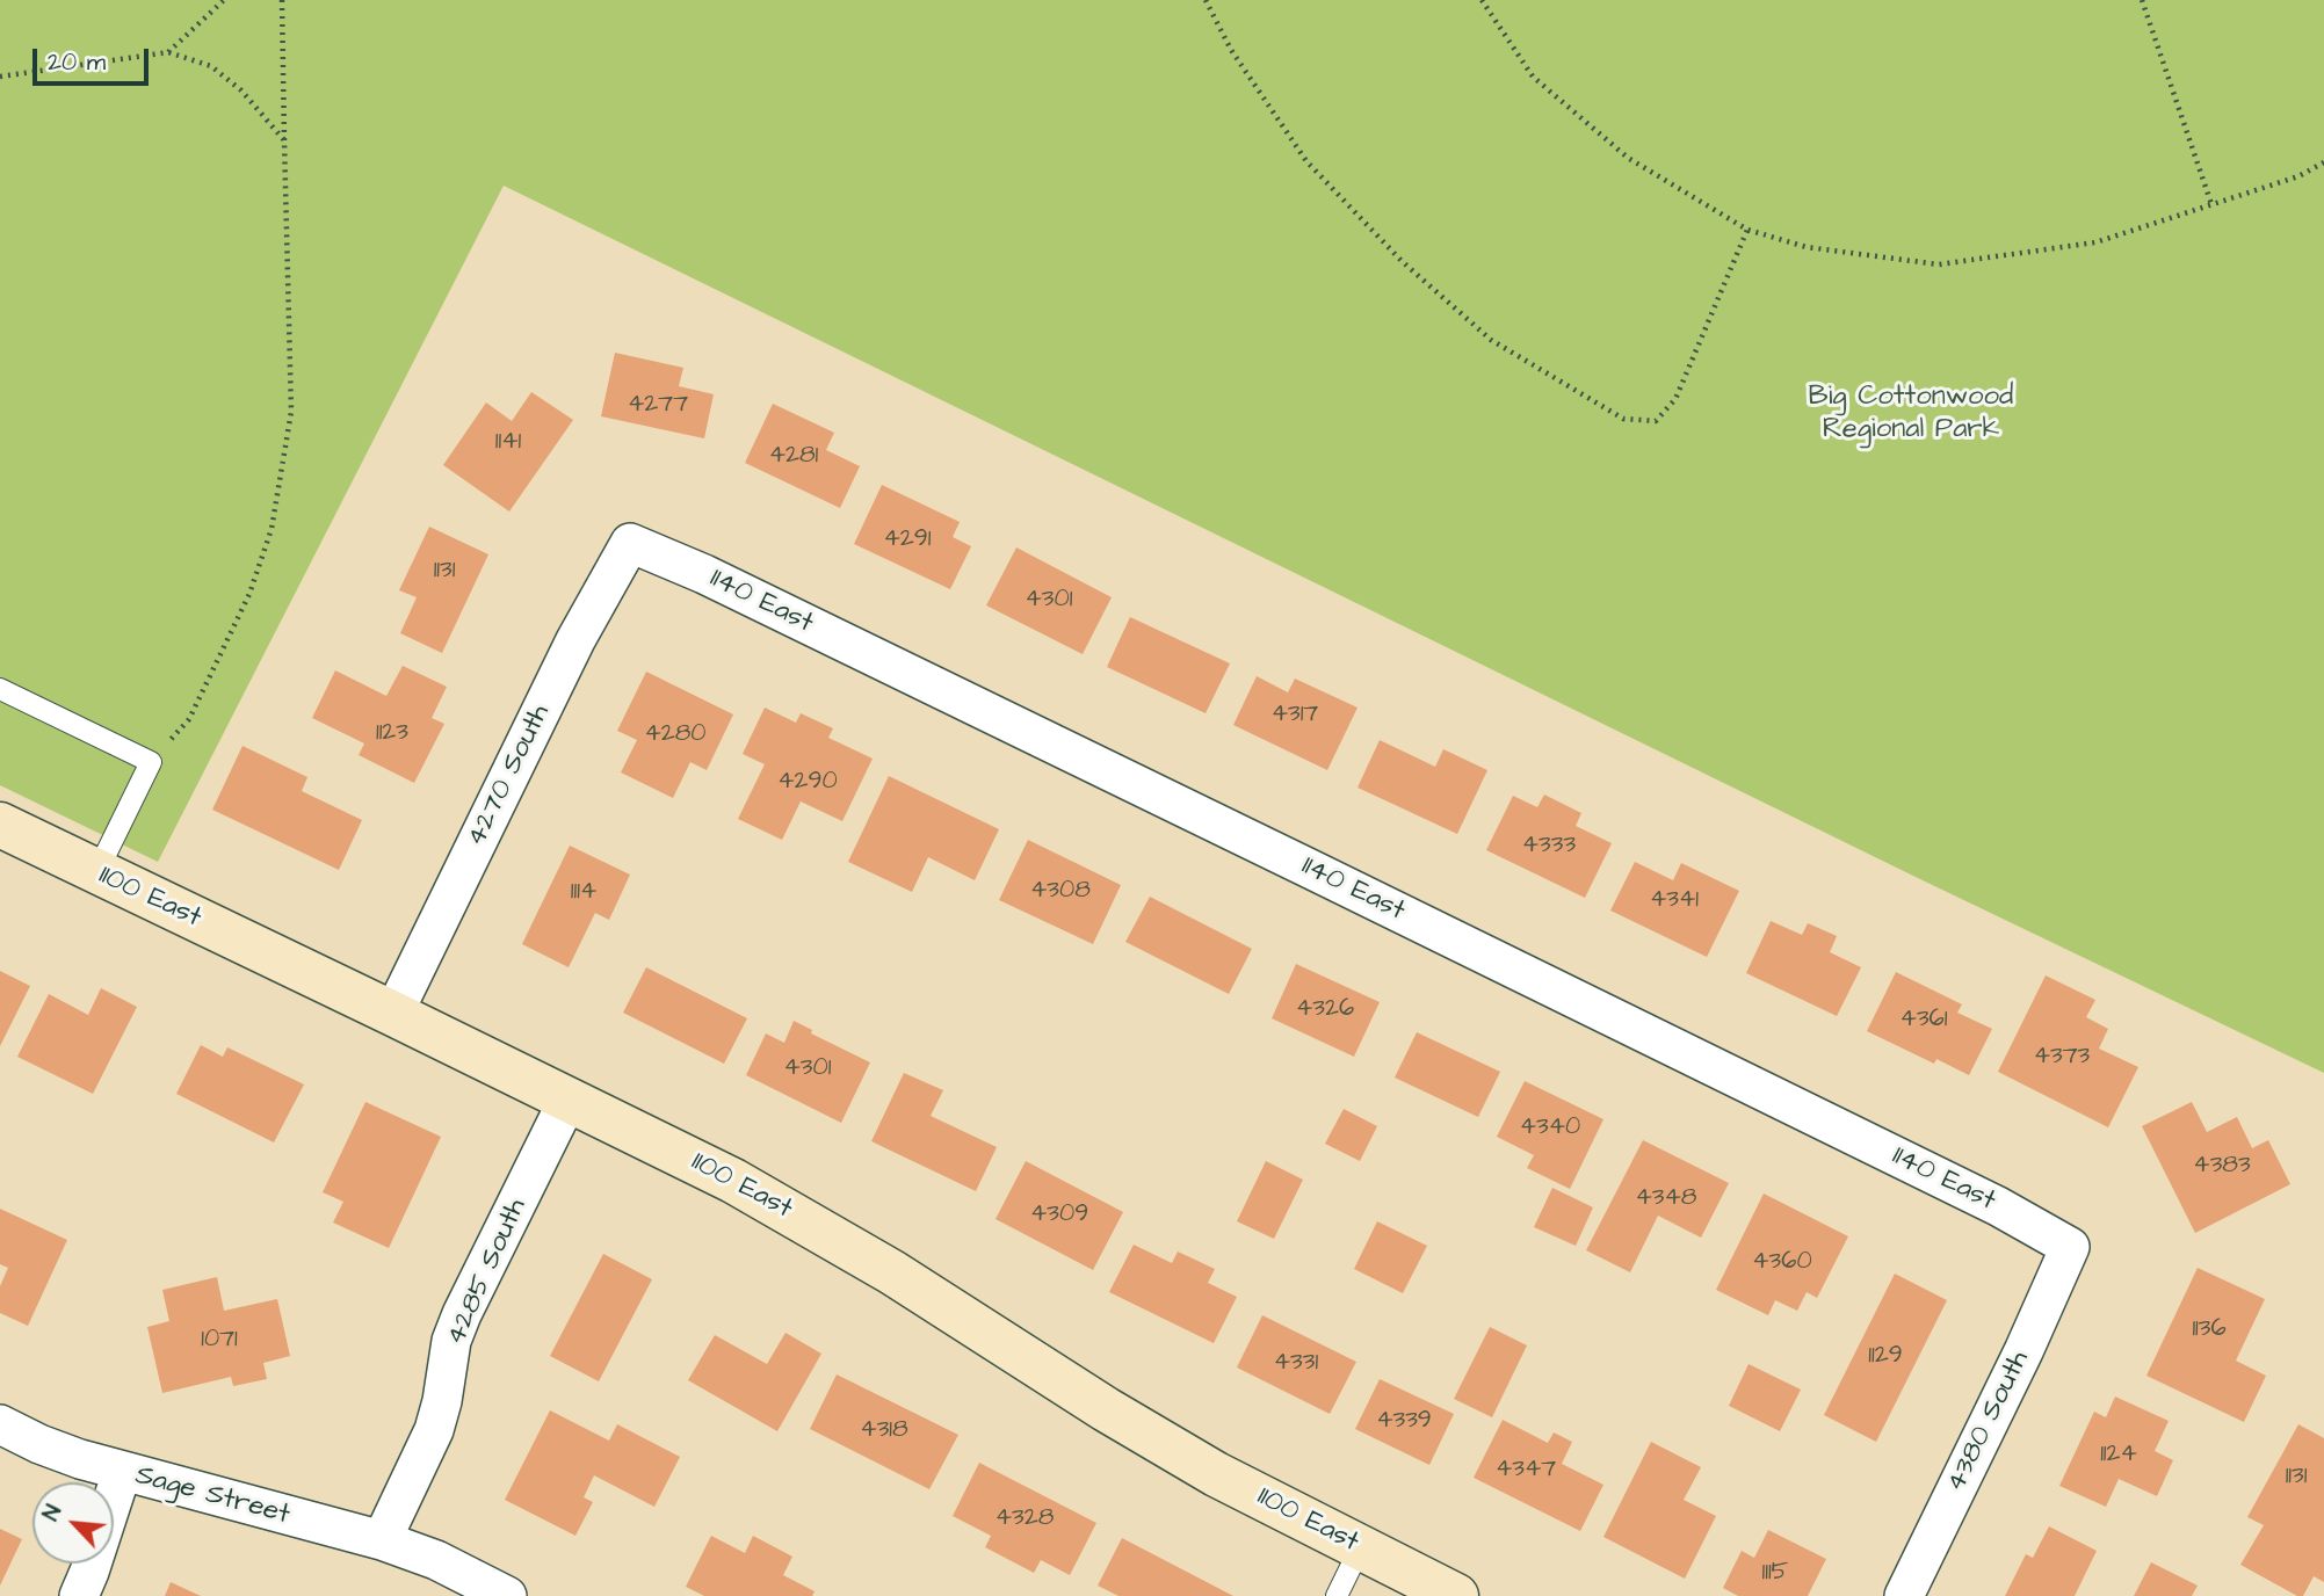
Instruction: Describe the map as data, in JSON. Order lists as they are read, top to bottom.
{
  "streets": {
    "street": [
      "1140 East",
      "4270 South",
      "1100 East",
      "4285 South",
      "4380 South",
      "Sage Street"
    ]
  },
  "crossings": [
    ["1140 East", "4270 South"],
    ["1140 East", "4380 South"],
    ["4270 South", "1100 East"],
    ["1100 East", "4285 South"],
    ["4285 South", "Sage Street"]
  ],
  "parks": ["Big Cottonwood Regional Park"],
  "house_numbers": [
    "4277",
    "1141",
    "4281",
    "4291",
    "1131",
    "4301",
    "4317",
    "1123",
    "4280",
    "4290",
    "4333",
    "4308",
    "1114",
    "4341",
    "4326",
    "4361",
    "4373",
    "4301",
    "4340",
    "4383",
    "4348",
    "4309",
    "4360",
    "1136",
    "1071",
    "1129",
    "4331",
    "4339",
    "4318",
    "1124",
    "4347",
    "1131",
    "4328",
    "1115"
  ],
  "scale_bar": "20 m",
  "north": "top left"
}
